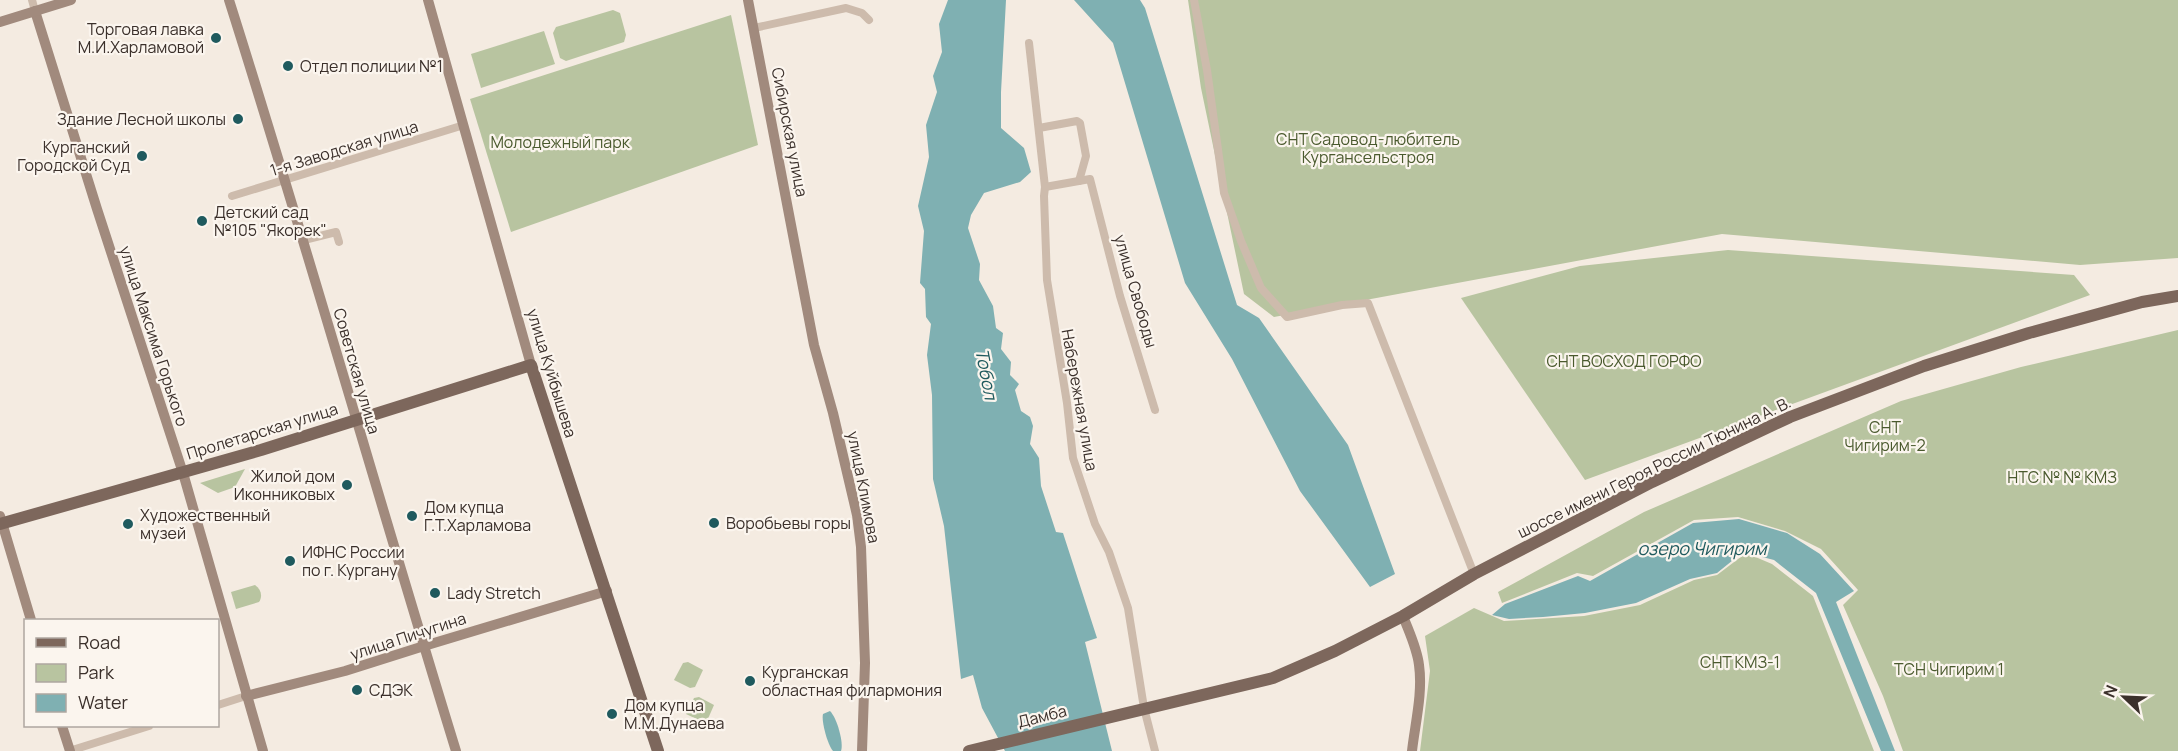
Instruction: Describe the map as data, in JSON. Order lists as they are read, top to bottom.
{
  "streets": {
    "main road": [
      "улица Куйбышева",
      "Пролетарская улица",
      "шоссе имени Героя России Тюнина А. В.",
      "Дамба"
    ],
    "street": [
      "Сибирская улица",
      "1-я Заводская улица",
      "улица Свободы",
      "улица Максима Горького",
      "Советская улица",
      "Набережная улица",
      "улица Климова",
      "улица Пичугина"
    ]
  },
  "crossings": [
    ["Сибирская улица", "улица Климова"],
    ["1-я Заводская улица", "Советская улица"],
    ["1-я Заводская улица", "улица Куйбышева"],
    ["улица Максима Горького", "Пролетарская улица"],
    ["улица Максима Горького", "улица Пичугина"],
    ["Советская улица", "Пролетарская улица"],
    ["Советская улица", "улица Пичугина"],
    ["улица Куйбышева", "Пролетарская улица"],
    ["улица Куйбышева", "улица Пичугина"],
    ["Набережная улица", "шоссе имени Героя России Тюнина А. В."],
    ["Набережная улица", "Дамба"],
    ["шоссе имени Героя России Тюнина А. В.", "Дамба"]
  ],
  "water": ["Тобол", "озеро Чигирим"],
  "parks": [
    "СНТ Садовод-любитель Кургансельстроя",
    "Молодежный парк",
    "СНТ ВОСХОД ГОРФО",
    "СНТ Чигирим-2",
    "НТС № № КМЗ",
    "СНТ КМЗ-1",
    "ТСН Чигирим 1"
  ],
  "places": [
    "Торговая лавка М.И.Харламовой",
    "Отдел полиции №1",
    "Здание Лесной школы",
    "Курганский Городской Суд",
    "Детский сад №105 \"Якорек\"",
    "Жилой дом Иконниковых",
    "Дом купца Г.Т.Харламова",
    "Воробьевы горы",
    "Художественный музей",
    "ИФНС России по г. Кургану",
    "Lady Stretch",
    "Курганская областная филармония",
    "СДЭК",
    "Дом купца М.М.Дунаева"
  ],
  "legend": ["Road", "Park", "Water"],
  "north": "top left"
}
